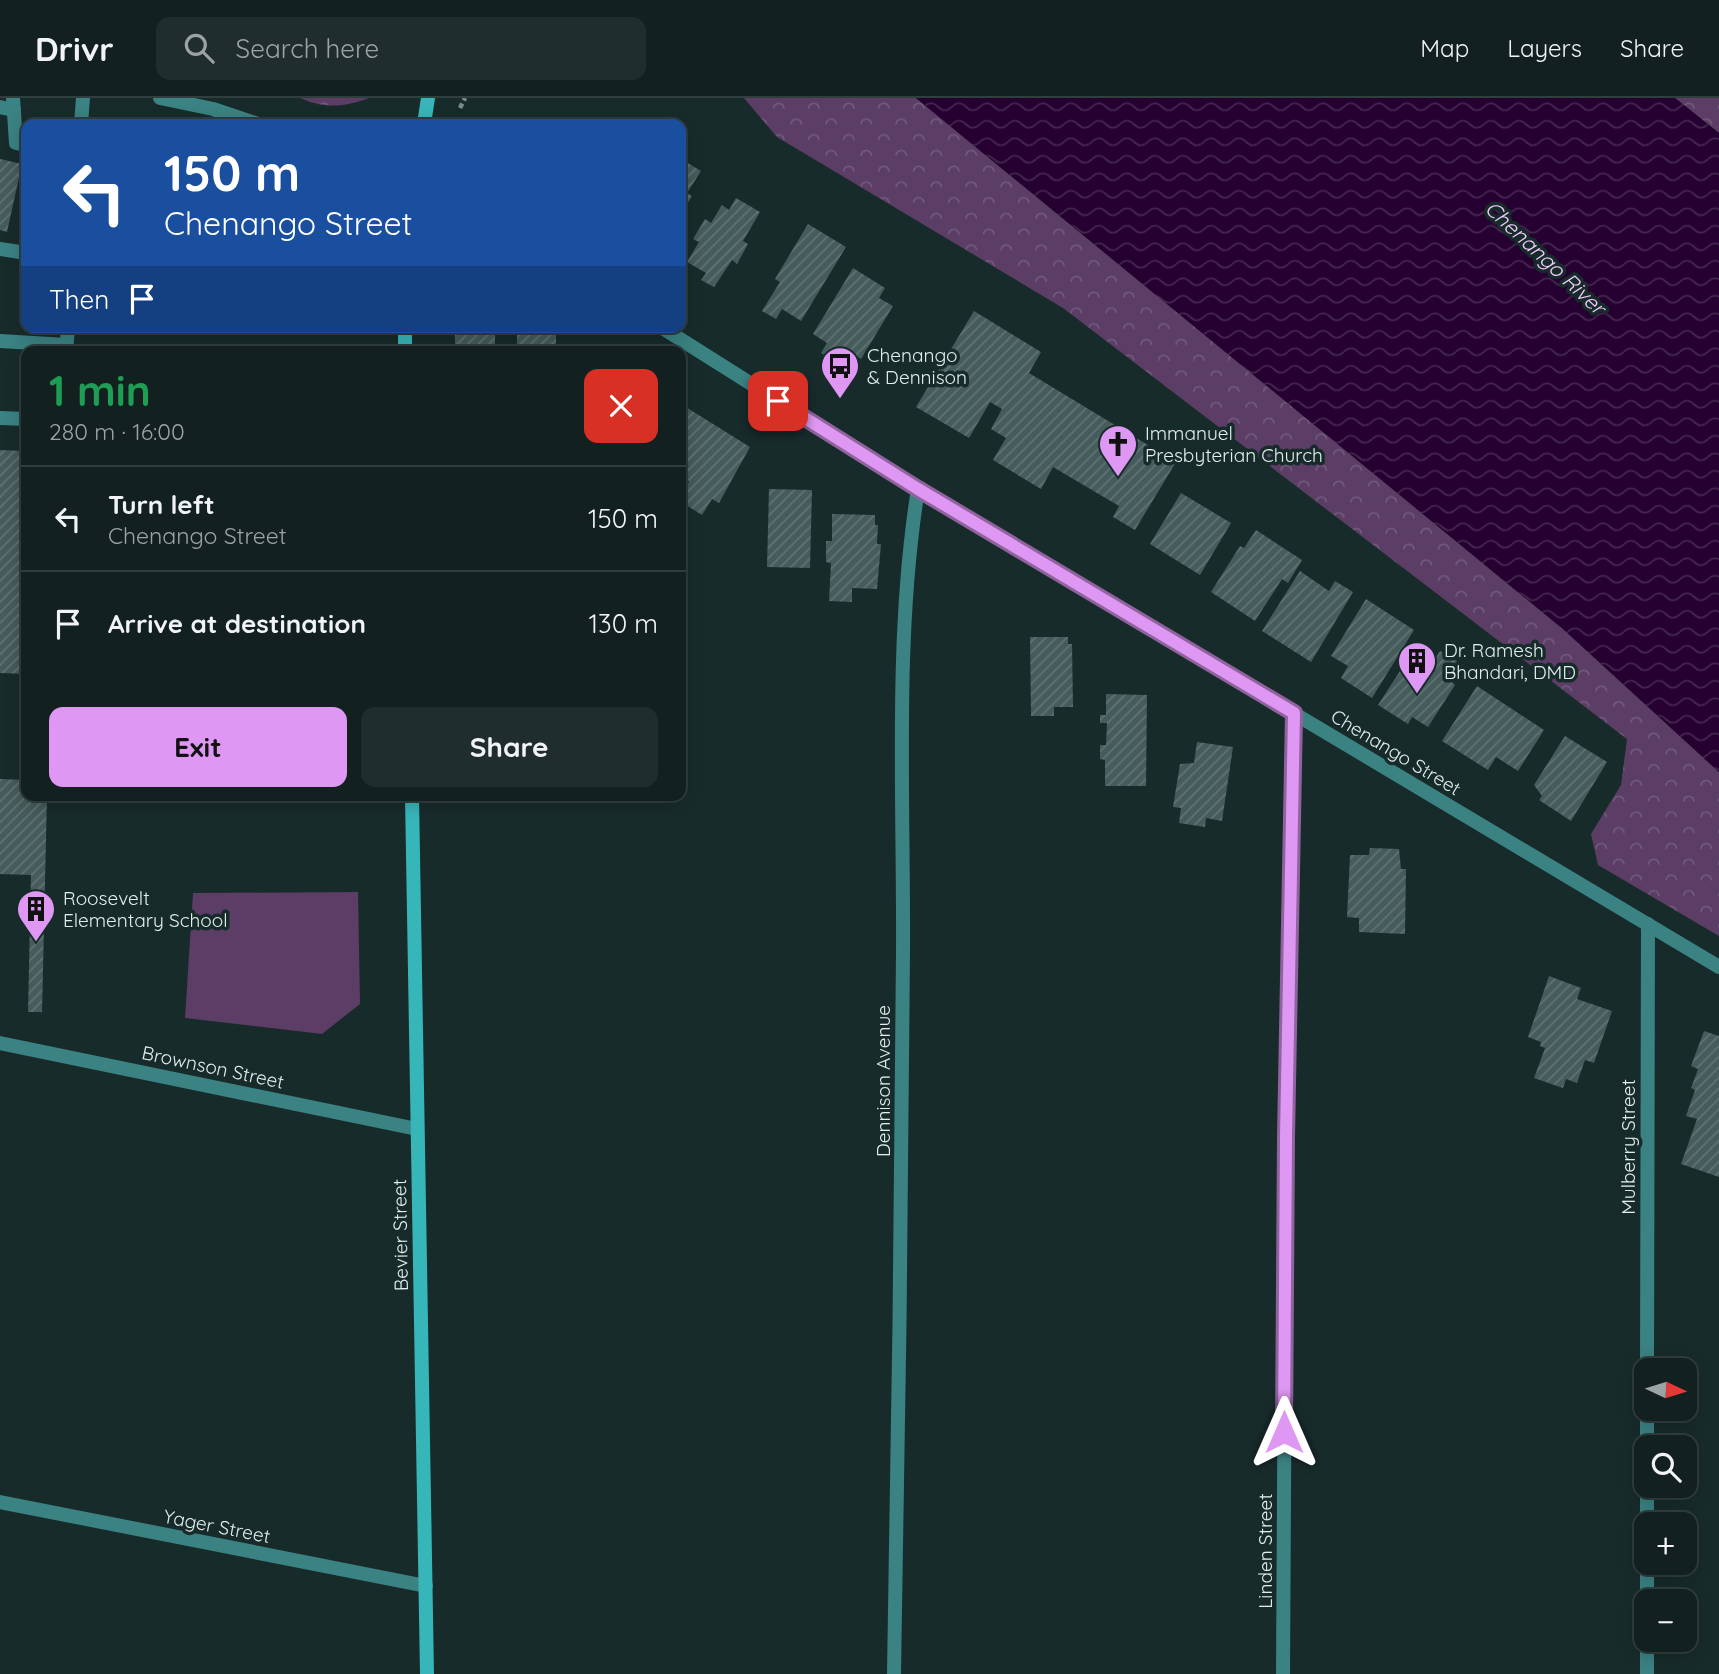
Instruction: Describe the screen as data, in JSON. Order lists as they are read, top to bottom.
{
  "streets": {
    "main road": ["Bevier Street"],
    "street": [
      "Chenango Street",
      "Brownson Street",
      "Dennison Avenue",
      "Mulberry Street",
      "Yager Street",
      "Linden Street"
    ]
  },
  "crossings": [
    ["Chenango Street", "Dennison Avenue"],
    ["Chenango Street", "Mulberry Street"],
    ["Chenango Street", "Linden Street"],
    ["Brownson Street", "Bevier Street"],
    ["Bevier Street", "Yager Street"]
  ],
  "water": ["Chenango River"],
  "places": {
    "bus stop": ["Chenango & Dennison"],
    "church": ["Immanuel Presbyterian Church"],
    "building": ["Dr. Ramesh Bhandari, DMD", "Roosevelt Elementary School"]
  },
  "north": "right",
  "page": {
    "header": "Drivr",
    "search": "Search here",
    "nav": ["Map", "Layers", "Share"],
    "turn": ["150 m", "Chenango Street"],
    "then": "Then",
    "heading": ["1 min", "280 m · 16:00"],
    "list": [
      {
        "name": "Turn left",
        "note": "Chenango Street",
        "value": "150 m"
      },
      {
        "name": "Arrive at destination",
        "value": "130 m"
      }
    ],
    "buttons": ["Exit", "Share"],
    "map_buttons": ["+", "−"]
  }
}
